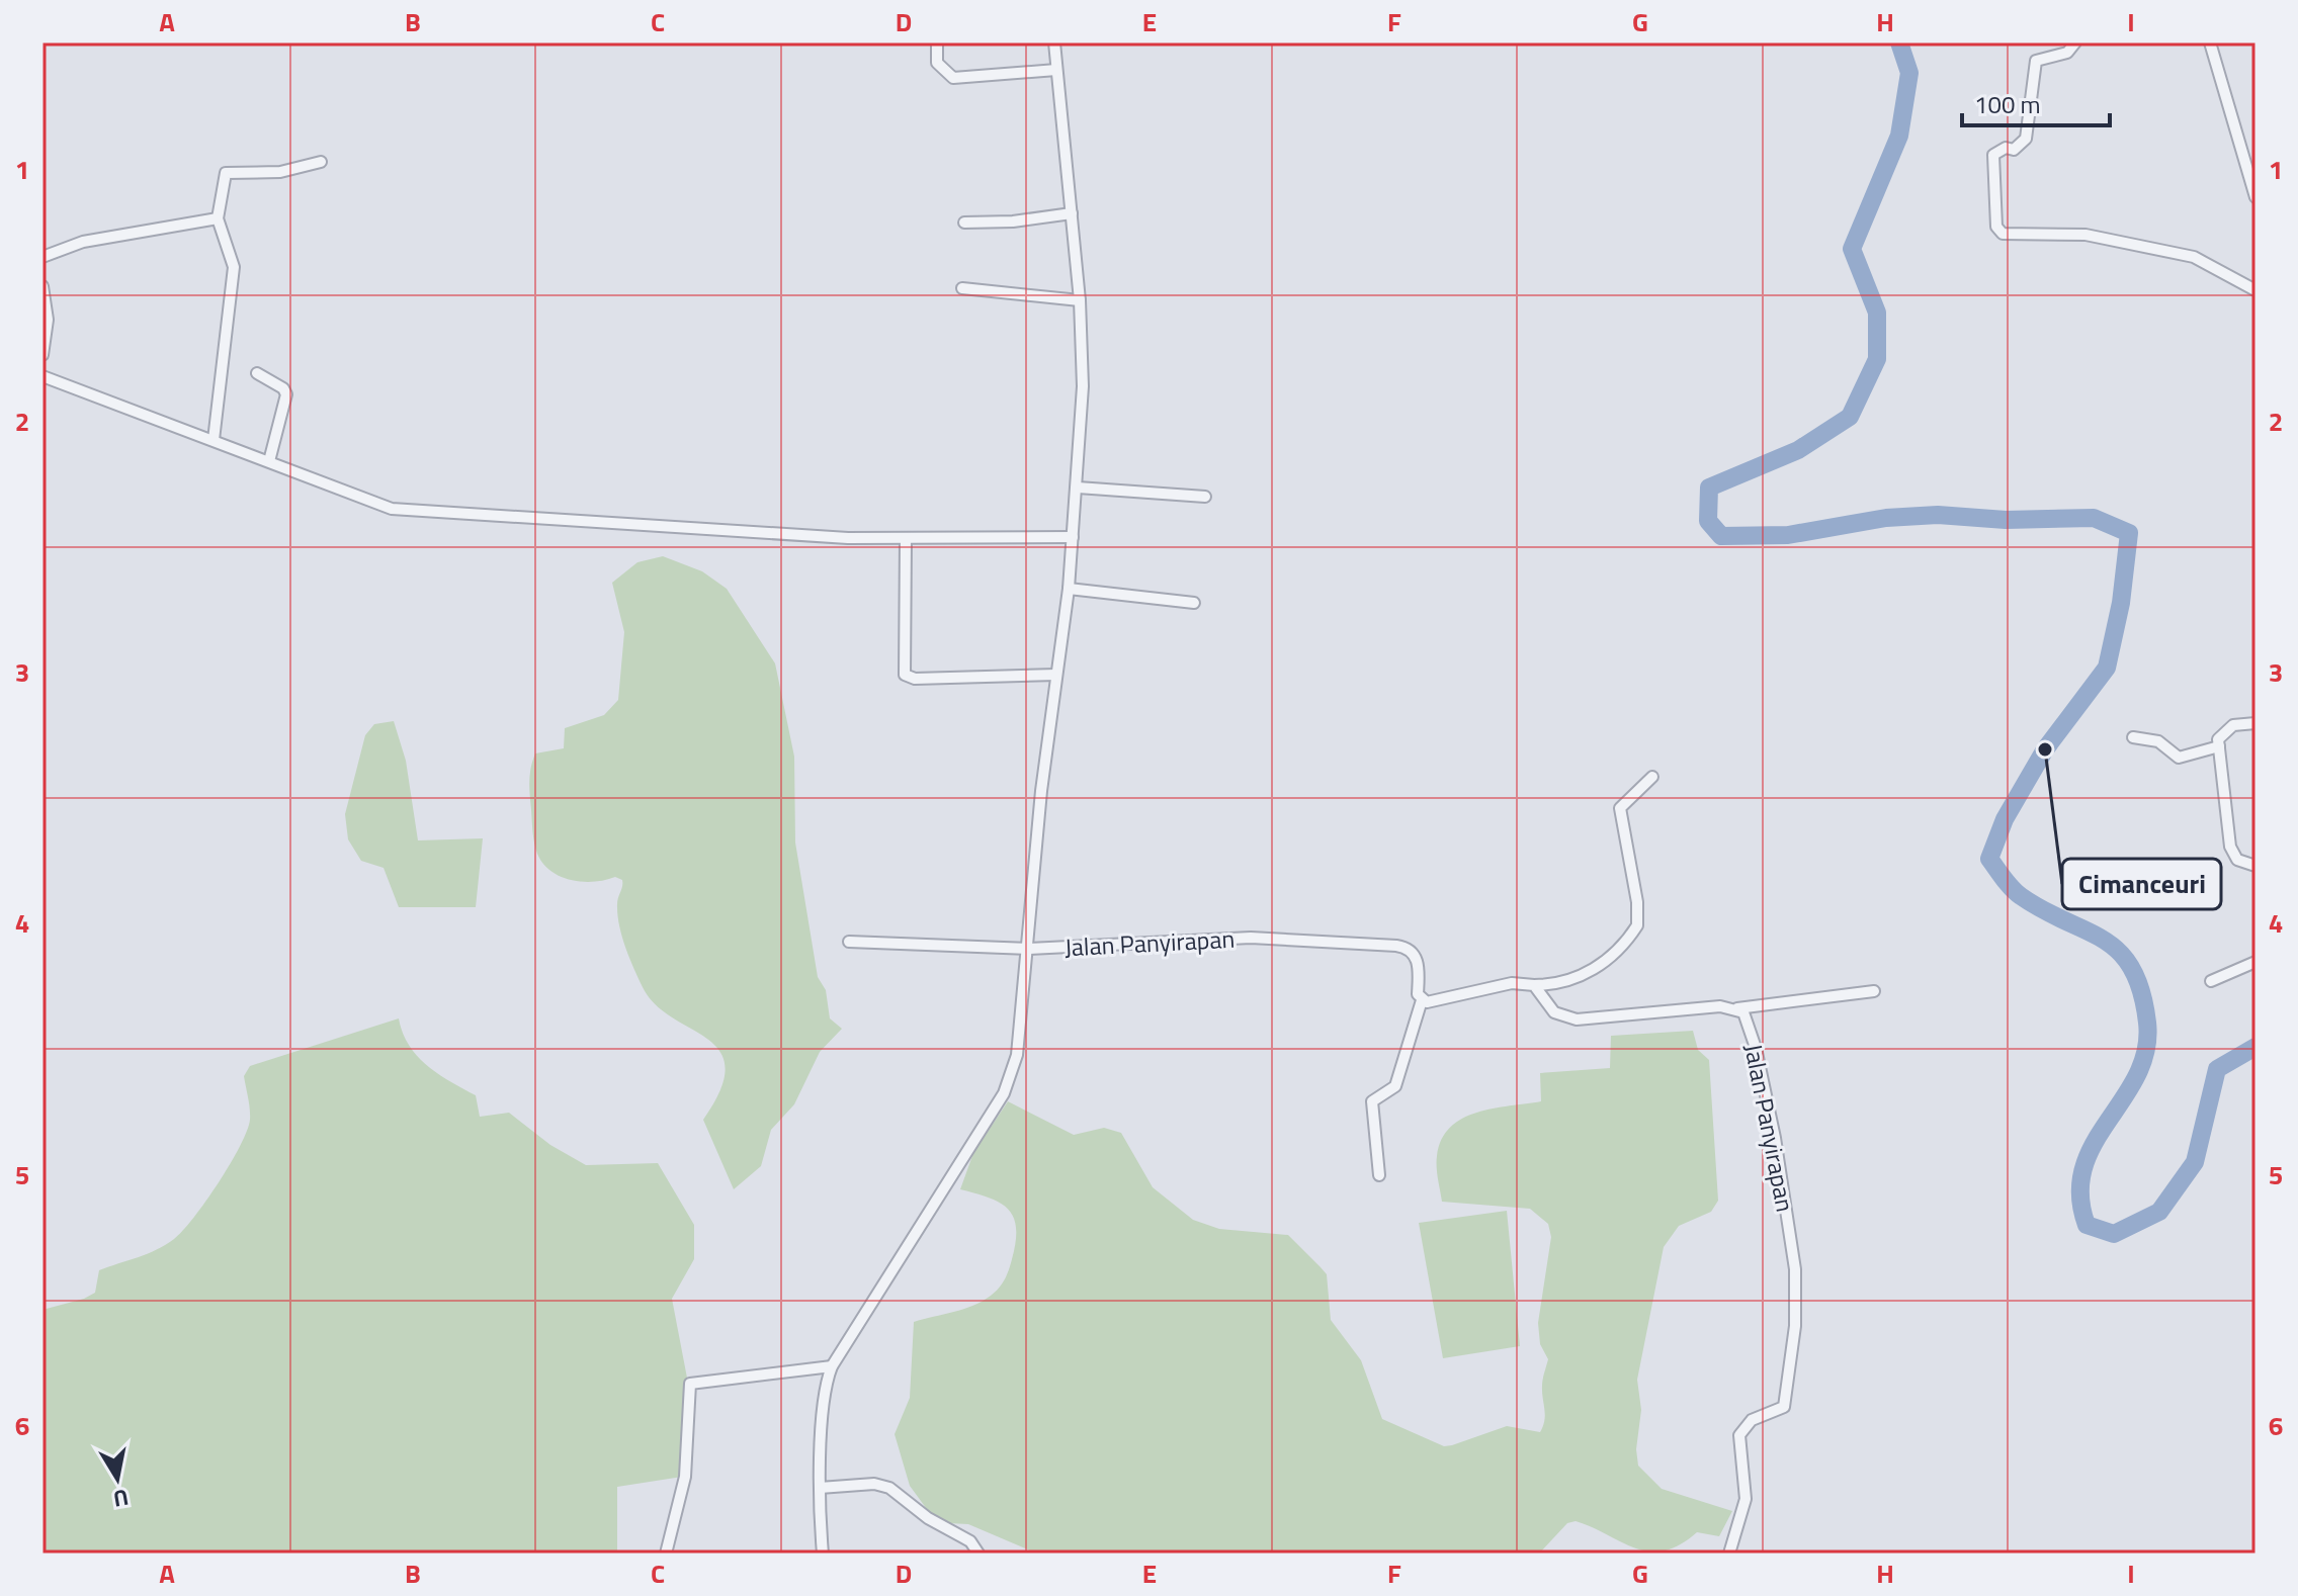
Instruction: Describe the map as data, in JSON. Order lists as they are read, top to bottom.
{
  "streets": {
    "street": ["Jalan Panyirapan"]
  },
  "places": ["Cimanceuri"],
  "scale_bar": "100 m",
  "north": "bottom",
  "grid": {
    "columns": [
      "A",
      "B",
      "C",
      "D",
      "E",
      "F",
      "G",
      "H",
      "I"
    ],
    "rows": [
      "1",
      "2",
      "3",
      "4",
      "5",
      "6"
    ]
  }
}
